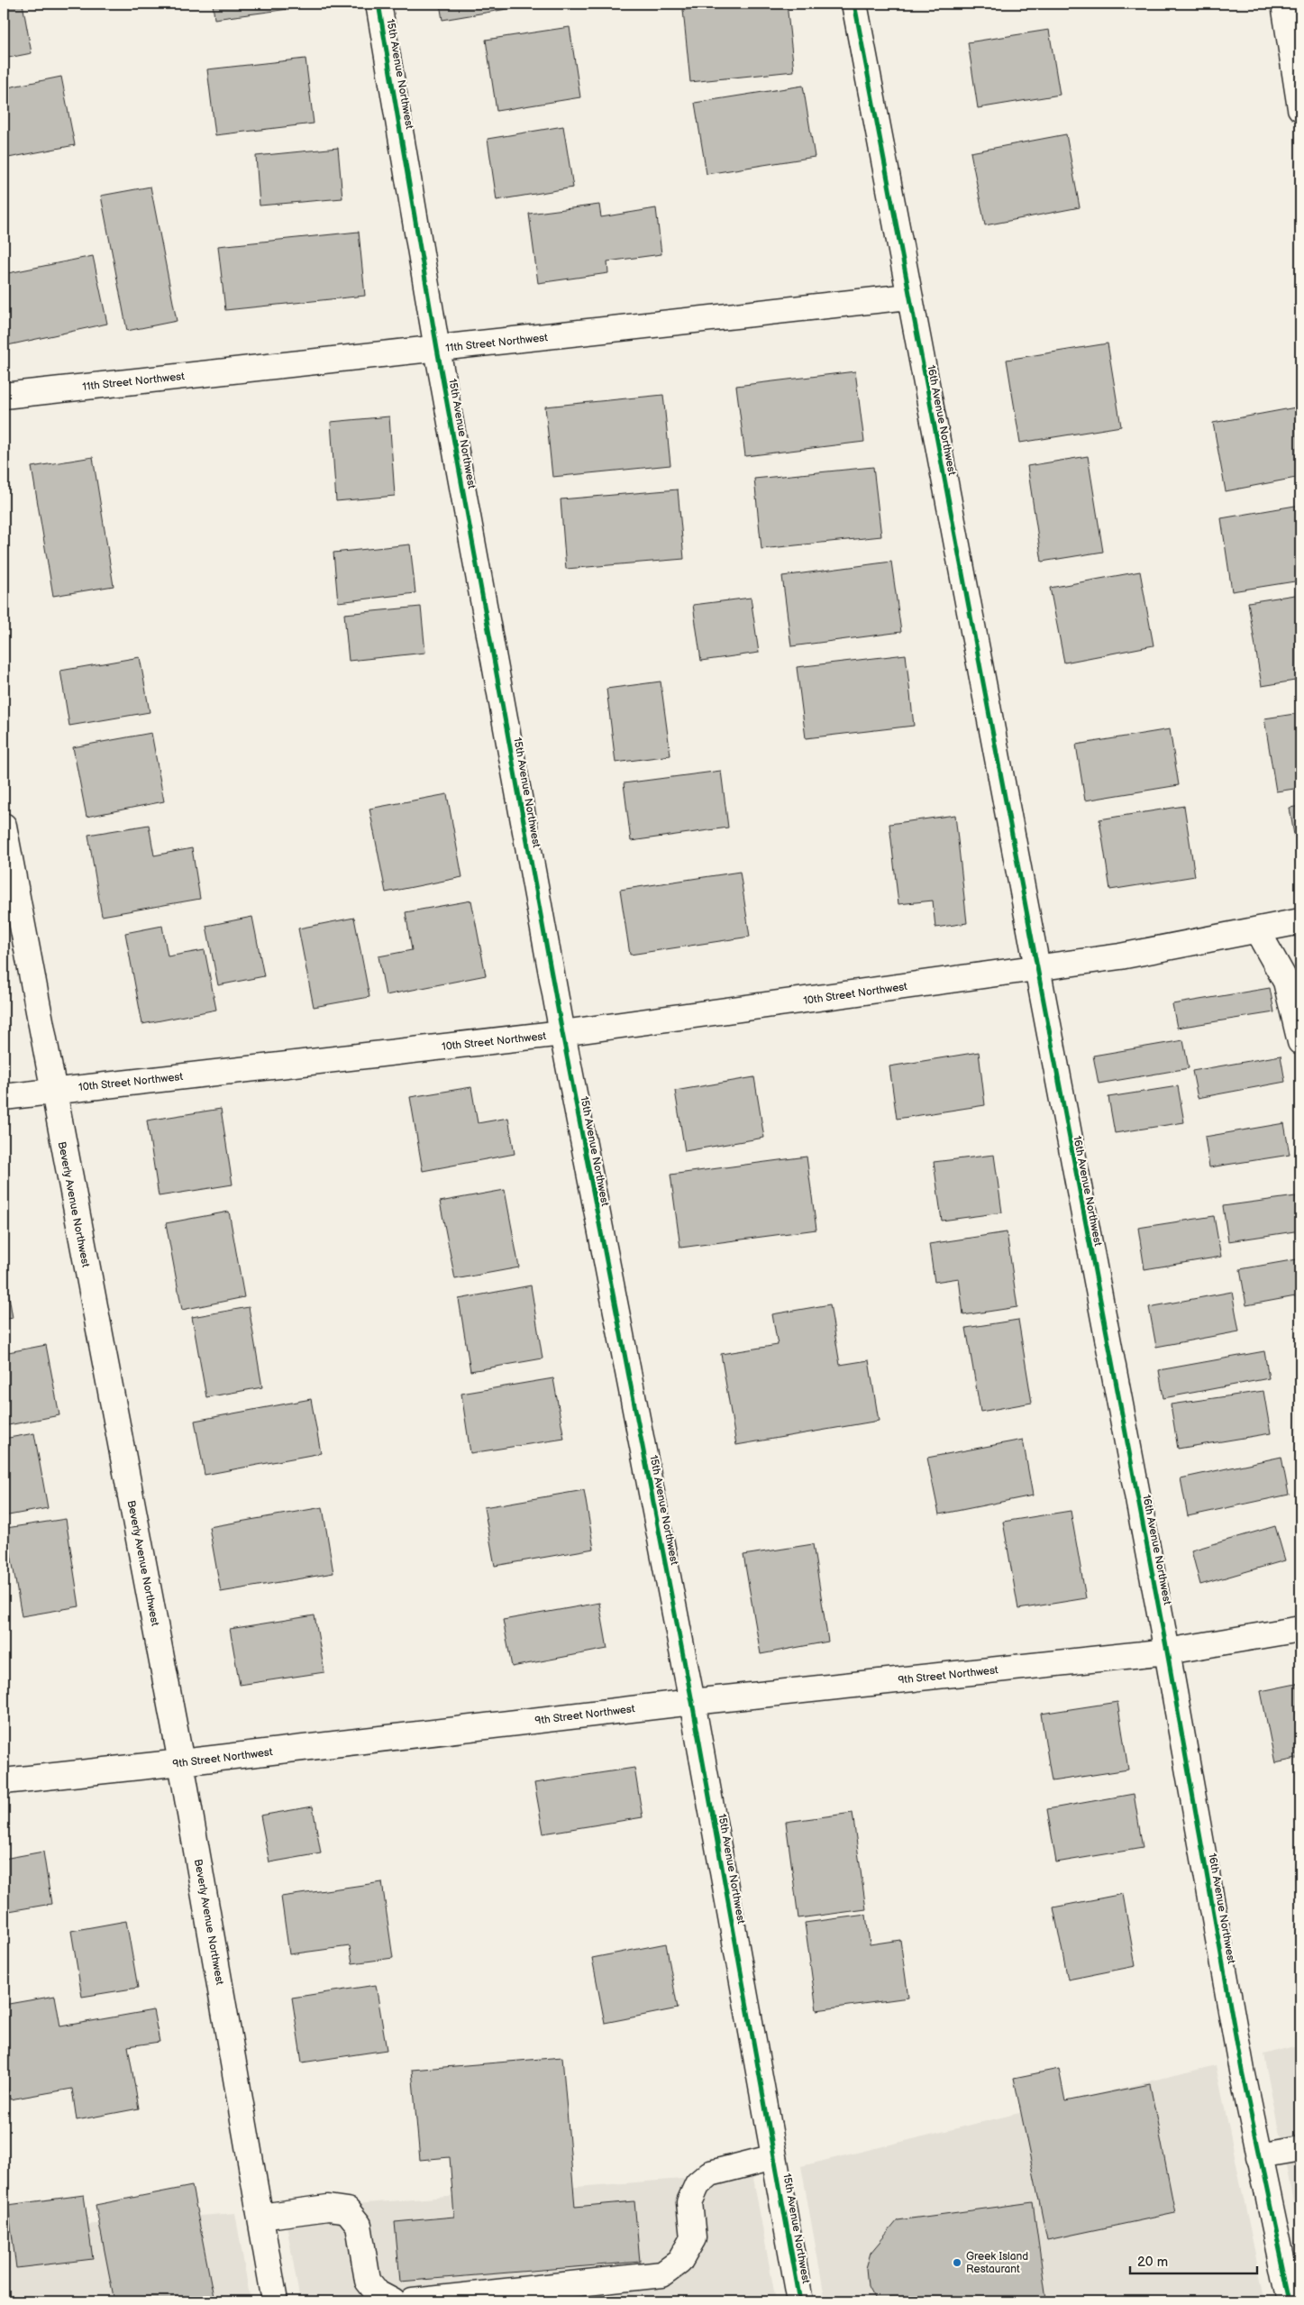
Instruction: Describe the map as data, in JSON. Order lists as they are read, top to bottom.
{
  "streets": {
    "street": [
      "15th Avenue Northwest",
      "11th Street Northwest",
      "16th Avenue Northwest",
      "10th Street Northwest",
      "Beverly Avenue Northwest",
      "9th Street Northwest"
    ]
  },
  "crossings": [
    ["15th Avenue Northwest", "11th Street Northwest"],
    ["15th Avenue Northwest", "10th Street Northwest"],
    ["15th Avenue Northwest", "9th Street Northwest"],
    ["11th Street Northwest", "16th Avenue Northwest"],
    ["16th Avenue Northwest", "10th Street Northwest"],
    ["16th Avenue Northwest", "9th Street Northwest"],
    ["10th Street Northwest", "Beverly Avenue Northwest"],
    ["Beverly Avenue Northwest", "9th Street Northwest"]
  ],
  "places": ["Greek Island Restaurant"],
  "scale_bar": "20 m"
}
